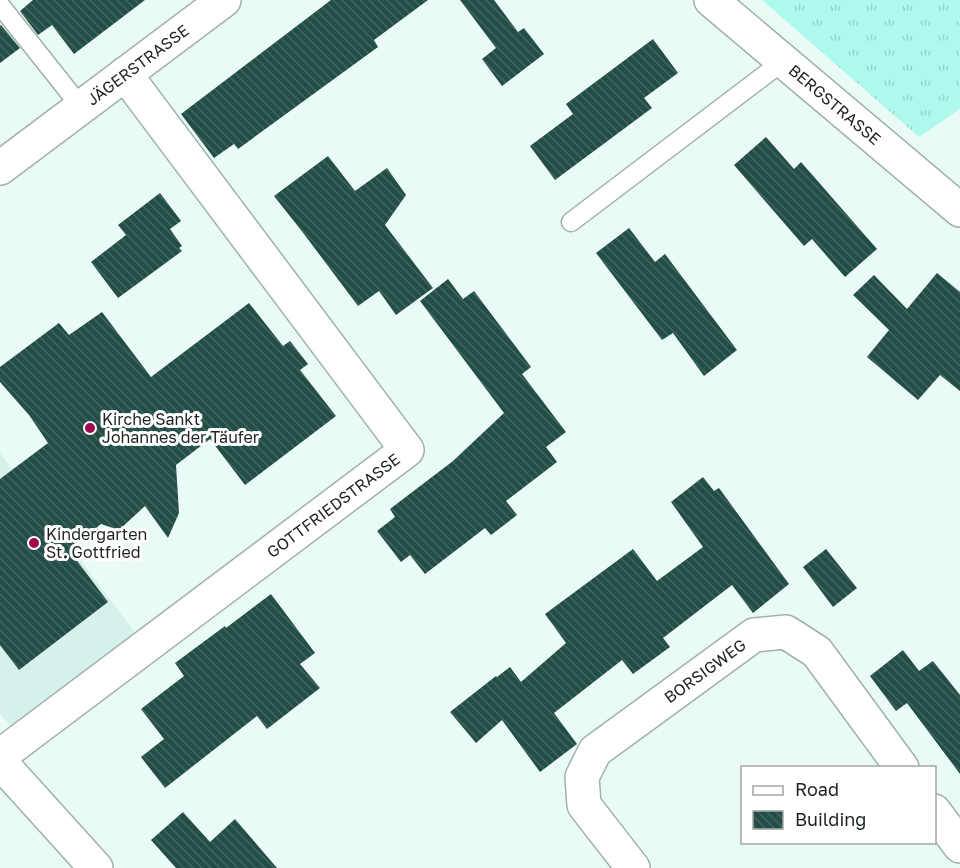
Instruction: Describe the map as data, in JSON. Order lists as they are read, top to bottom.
{
  "streets": {
    "street": [
      "JÄGERSTRASSE",
      "BERGSTRASSE",
      "GOTTFRIEDSTRASSE",
      "BORSIGWEG"
    ]
  },
  "crossings": [
    ["JÄGERSTRASSE", "GOTTFRIEDSTRASSE"]
  ],
  "places": ["Kirche Sankt Johannes der Täufer", "Kindergarten St. Gottfried"],
  "legend": ["Road", "Building"]
}
